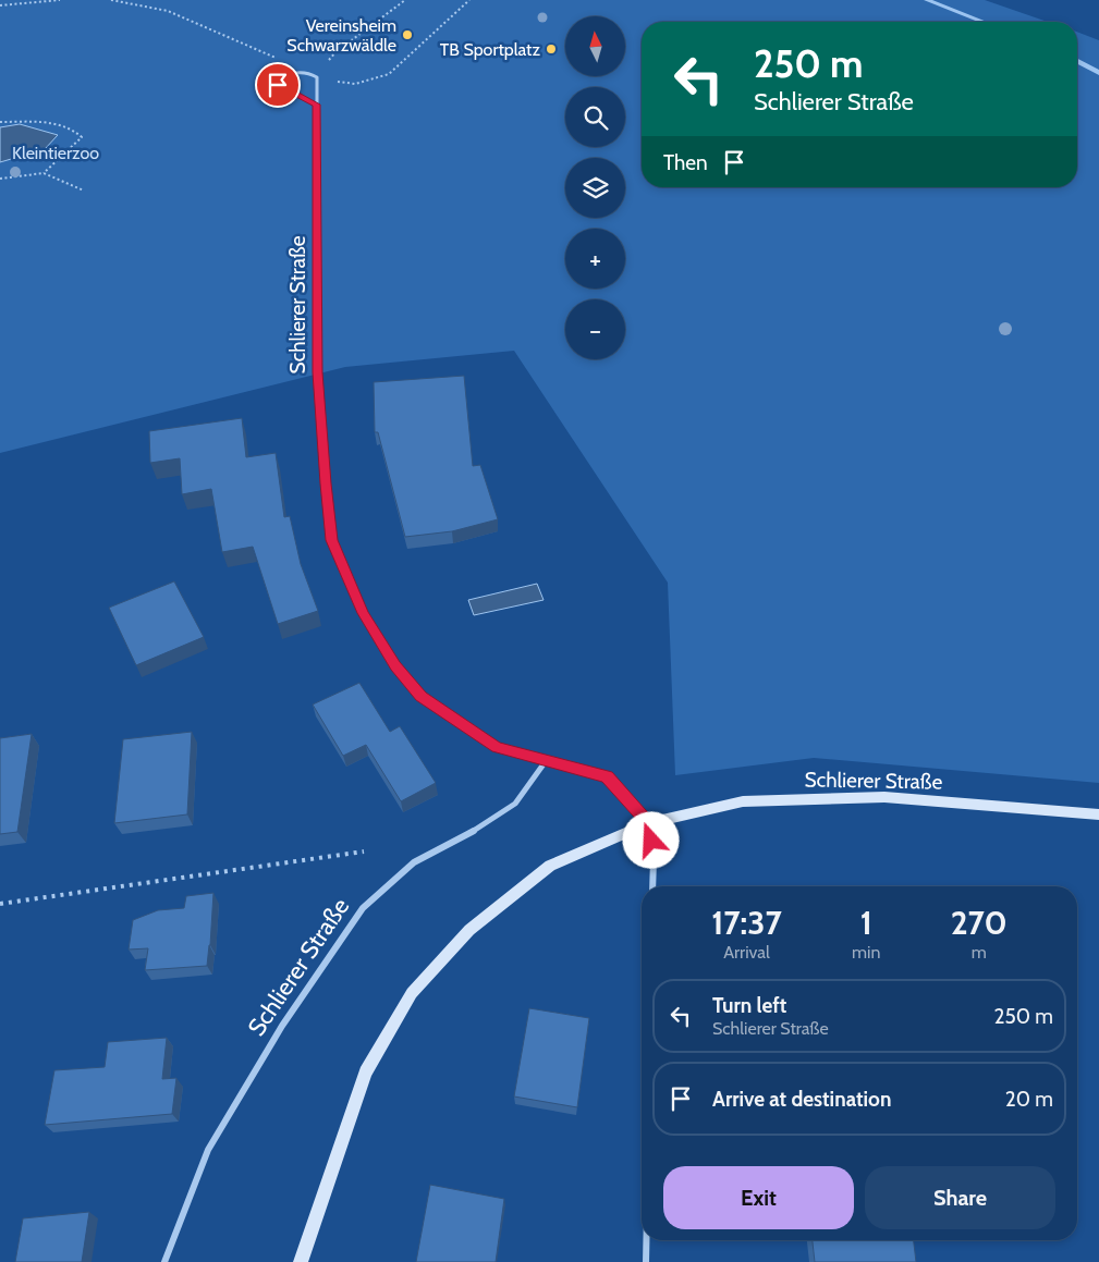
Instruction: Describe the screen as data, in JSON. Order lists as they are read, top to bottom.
{
  "streets": {
    "main road": ["Schlierer Straße"]
  },
  "parks": ["Kleintierzoo"],
  "places": ["Vereinsheim Schwarzwäldle", "TB Sportplatz"],
  "north": "top",
  "page": {
    "map_buttons": ["+", "−"],
    "turn": ["250 m", "Schlierer Straße"],
    "then": "Then",
    "eta": [
      "17:37",
      "Arrival",
      "1",
      "min",
      "270",
      "m"
    ],
    "list": [
      {
        "name": "Turn left",
        "note": "Schlierer Straße",
        "value": "250 m"
      },
      {
        "name": "Arrive at destination",
        "value": "20 m"
      }
    ],
    "buttons": ["Exit", "Share"]
  }
}
